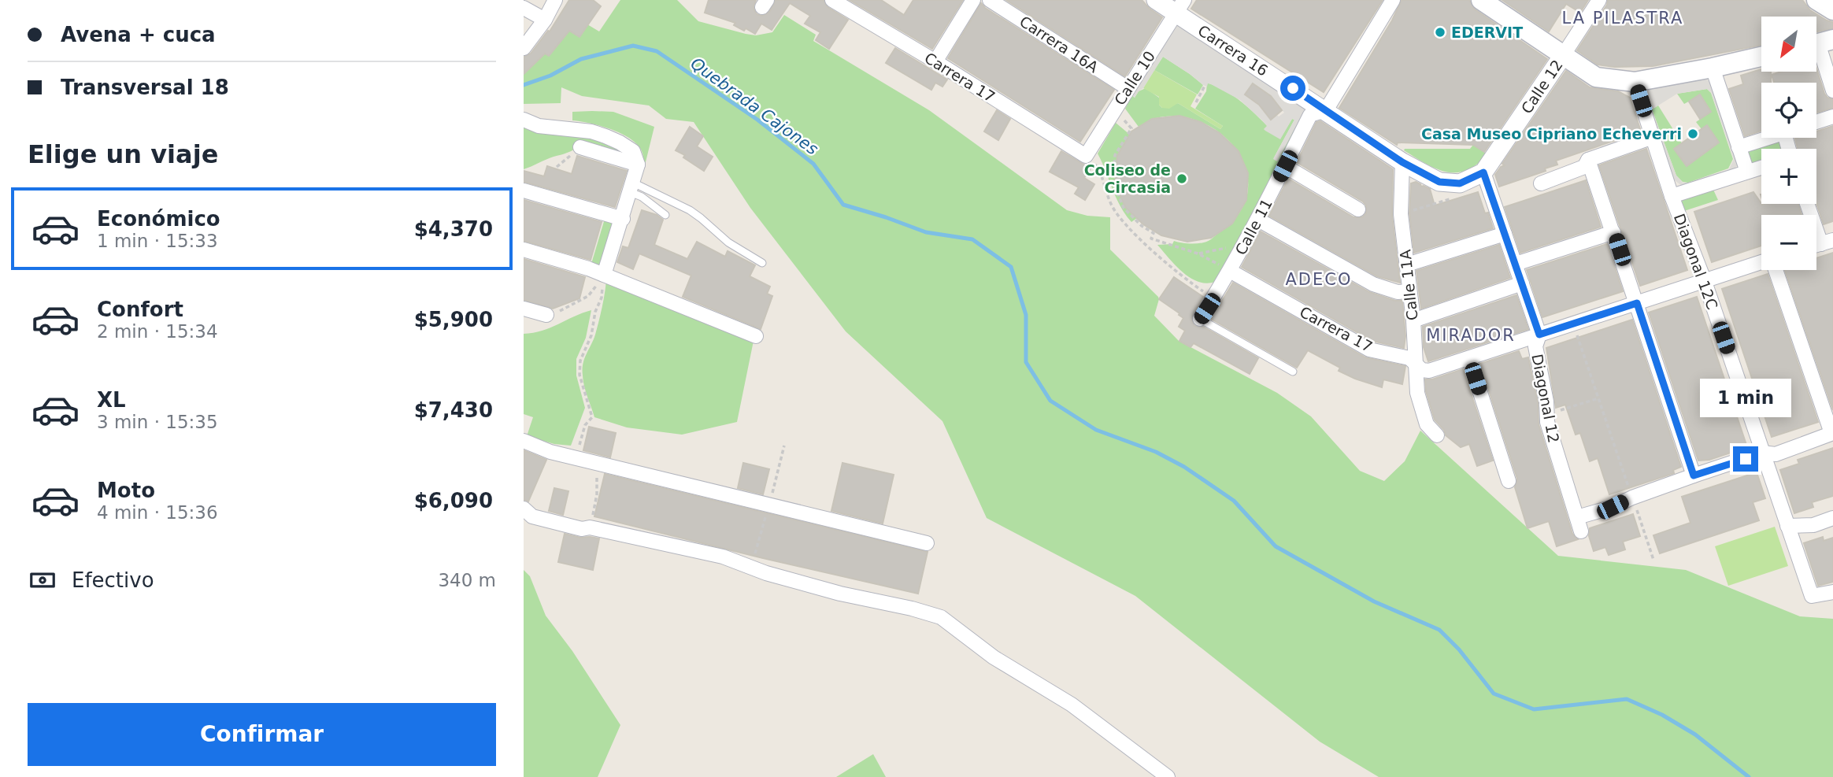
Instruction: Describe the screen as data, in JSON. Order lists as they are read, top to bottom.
{
  "streets": {
    "street": [
      "Carrera 16A",
      "Carrera 16",
      "Carrera 17",
      "Calle 10",
      "Calle 12",
      "Calle 11",
      "Diagonal 12C",
      "Calle 11A",
      "Diagonal 12"
    ]
  },
  "crossings": [
    ["Carrera 16A", "Calle 10"],
    ["Carrera 16", "Calle 10"],
    ["Carrera 16", "Calle 12"],
    ["Carrera 16", "Calle 11"],
    ["Carrera 16", "Calle 11A"],
    ["Carrera 16", "Diagonal 12"],
    ["Carrera 17", "Calle 10"],
    ["Carrera 17", "Calle 11"],
    ["Carrera 17", "Diagonal 12C"],
    ["Carrera 17", "Calle 11A"],
    ["Carrera 17", "Diagonal 12"],
    ["Calle 12", "Diagonal 12"]
  ],
  "districts": ["LA PILASTRA", "ADECO", "MIRADOR"],
  "water": ["Quebrada Cajones"],
  "places": ["EDERVIT", "Casa Museo Cipriano Echeverri", "Coliseo de Circasia"],
  "north": "bottom left",
  "page": {
    "banner": ["Avena + cuca", "Transversal 18"],
    "map_buttons": ["+", "−"],
    "heading": "Elige un viaje",
    "list": [
      {
        "name": "Económico",
        "note": "1 min · 15:33",
        "value": "$4,370"
      },
      {
        "name": "Confort",
        "note": "2 min · 15:34",
        "value": "$5,900"
      },
      {
        "name": "XL",
        "note": "3 min · 15:35",
        "value": "$7,430"
      },
      {
        "name": "Moto",
        "note": "4 min · 15:36",
        "value": "$6,090"
      }
    ],
    "bubble": "1 min",
    "pay": ["Efectivo", "340 m"],
    "buttons": "Confirmar"
  }
}
